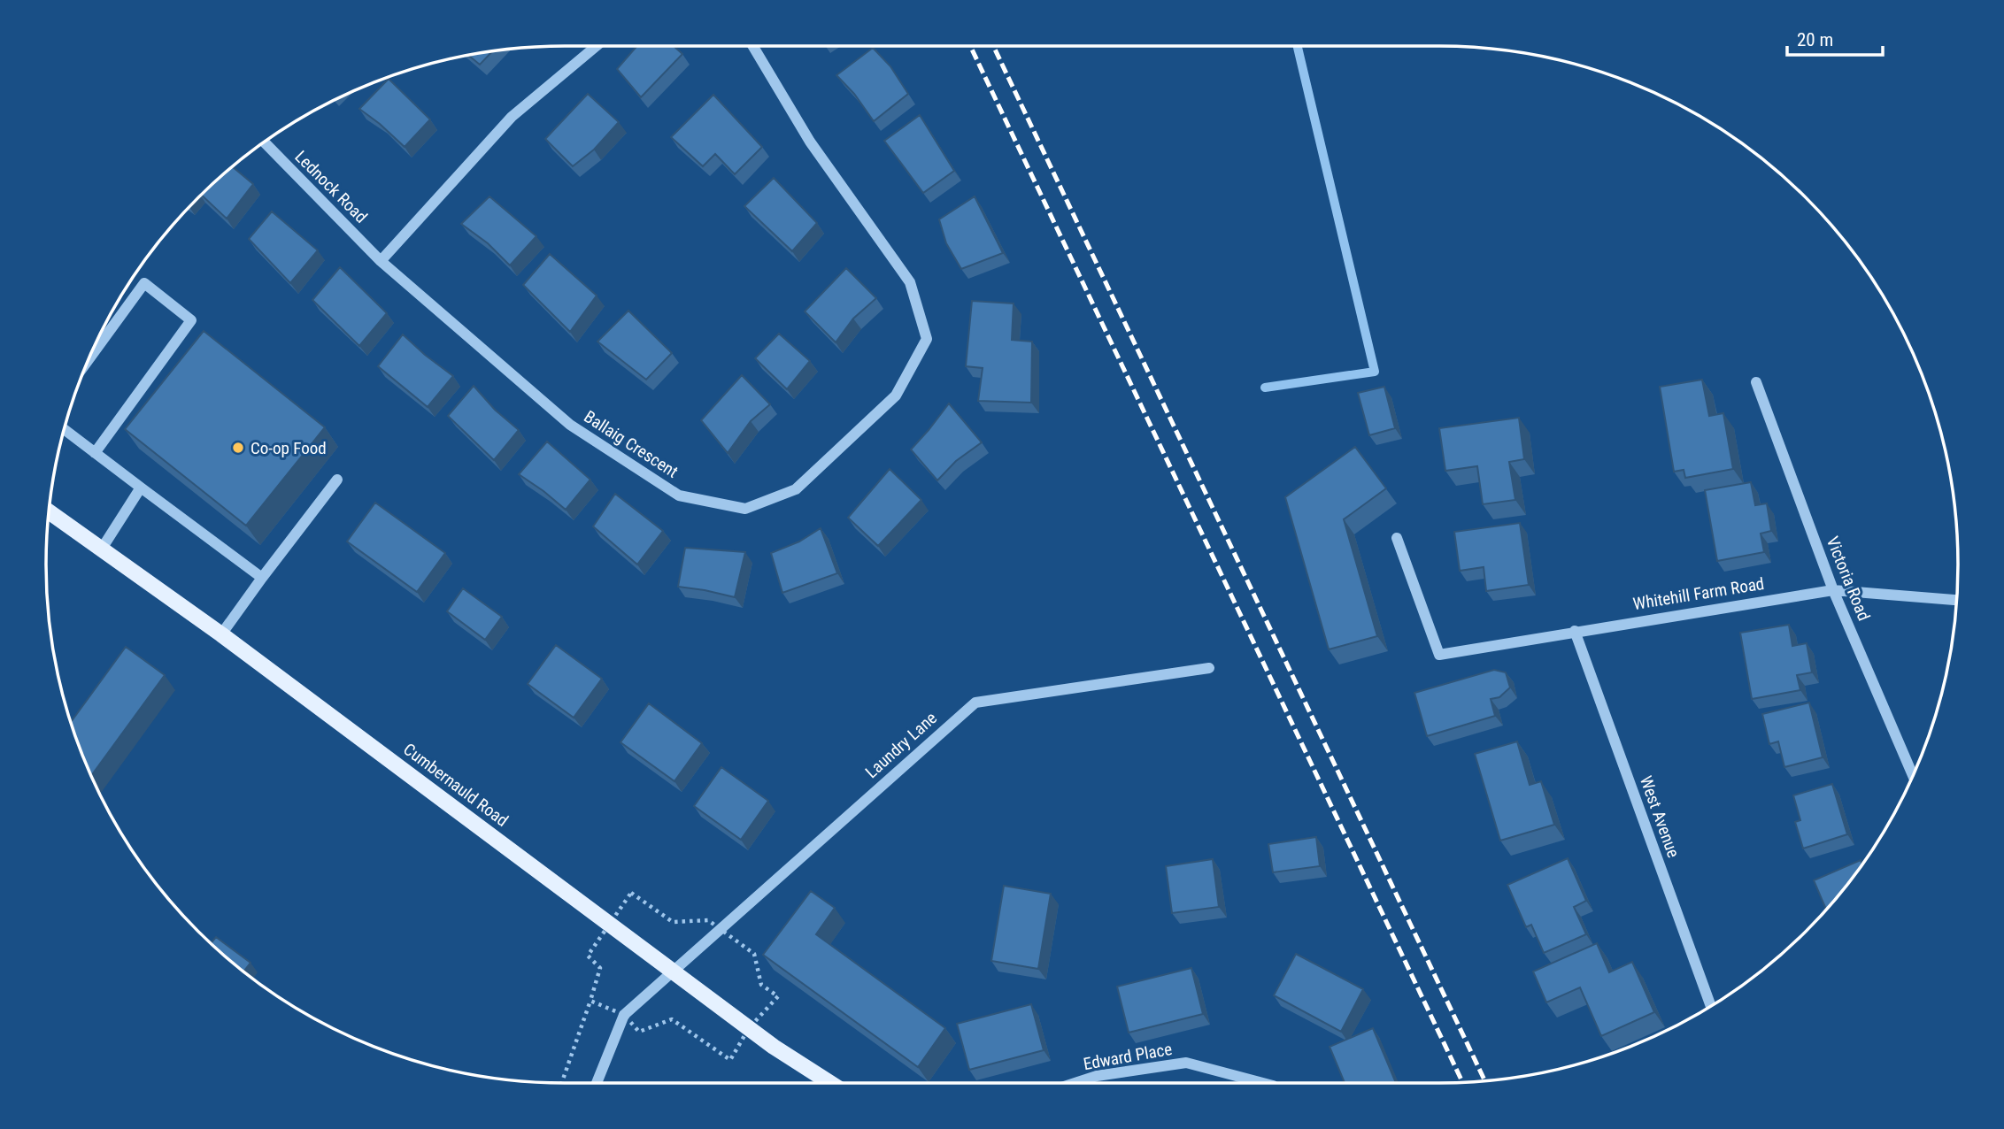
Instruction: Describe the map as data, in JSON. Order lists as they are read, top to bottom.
{
  "streets": {
    "main road": ["Cumbernauld Road"],
    "street": [
      "Lednock Road",
      "Ballaig Crescent",
      "Victoria Road",
      "Whitehill Farm Road",
      "Laundry Lane",
      "West Avenue",
      "Edward Place"
    ]
  },
  "crossings": [
    ["Lednock Road", "Ballaig Crescent"],
    ["Victoria Road", "Whitehill Farm Road"],
    ["Whitehill Farm Road", "West Avenue"],
    ["Laundry Lane", "Cumbernauld Road"]
  ],
  "places": ["Co-op Food"],
  "scale_bar": "20 m"
}
